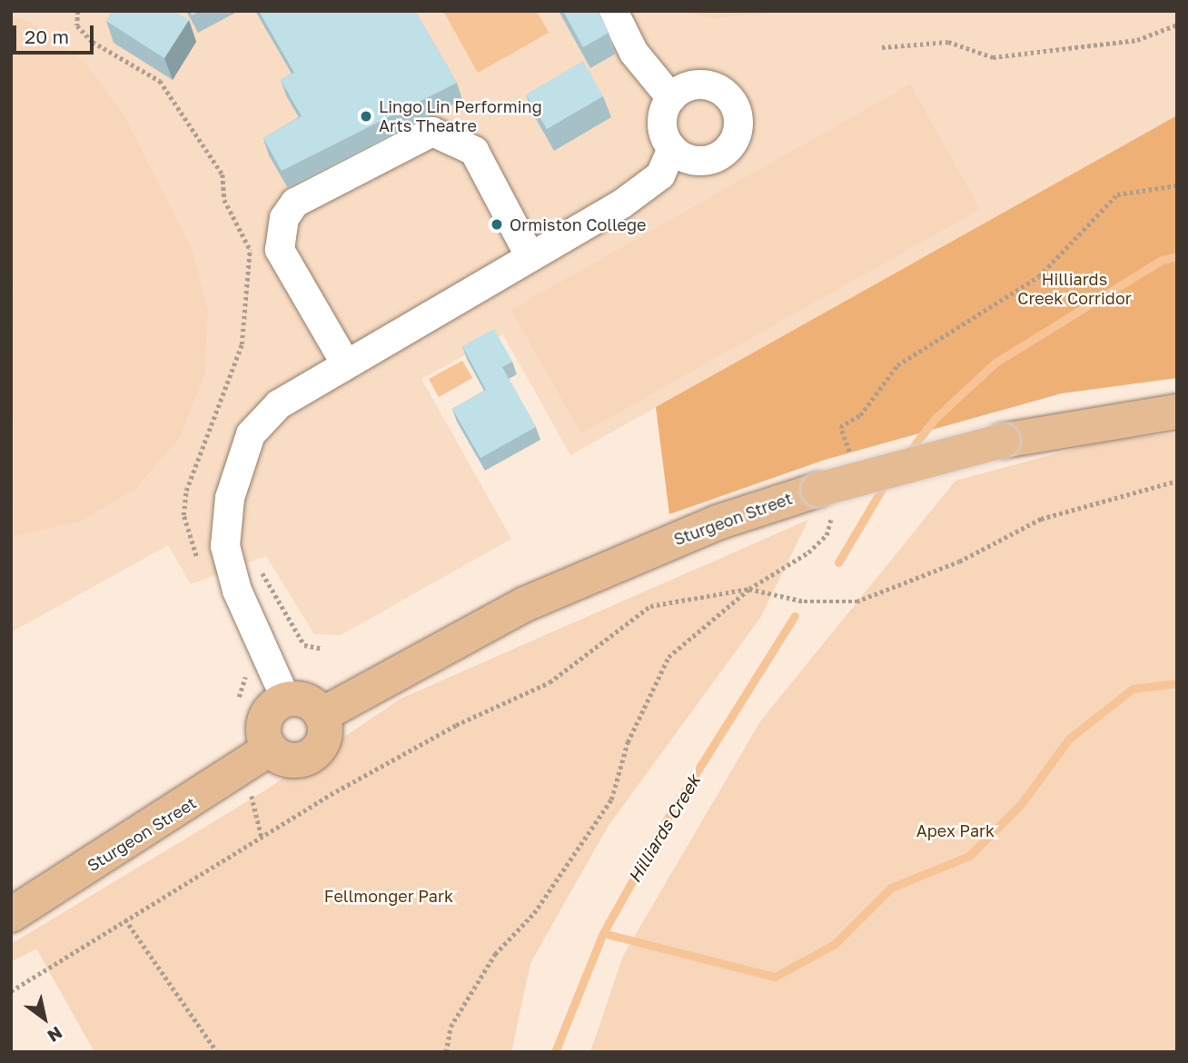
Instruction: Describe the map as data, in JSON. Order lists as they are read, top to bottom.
{
  "streets": {
    "main road": ["Sturgeon Street"]
  },
  "water": ["Hilliards Creek"],
  "parks": ["Hilliards Creek Corridor", "Apex Park", "Fellmonger Park"],
  "places": ["Lingo Lin Performing Arts Theatre", "Ormiston College"],
  "scale_bar": "20 m",
  "north": "bottom right"
}
